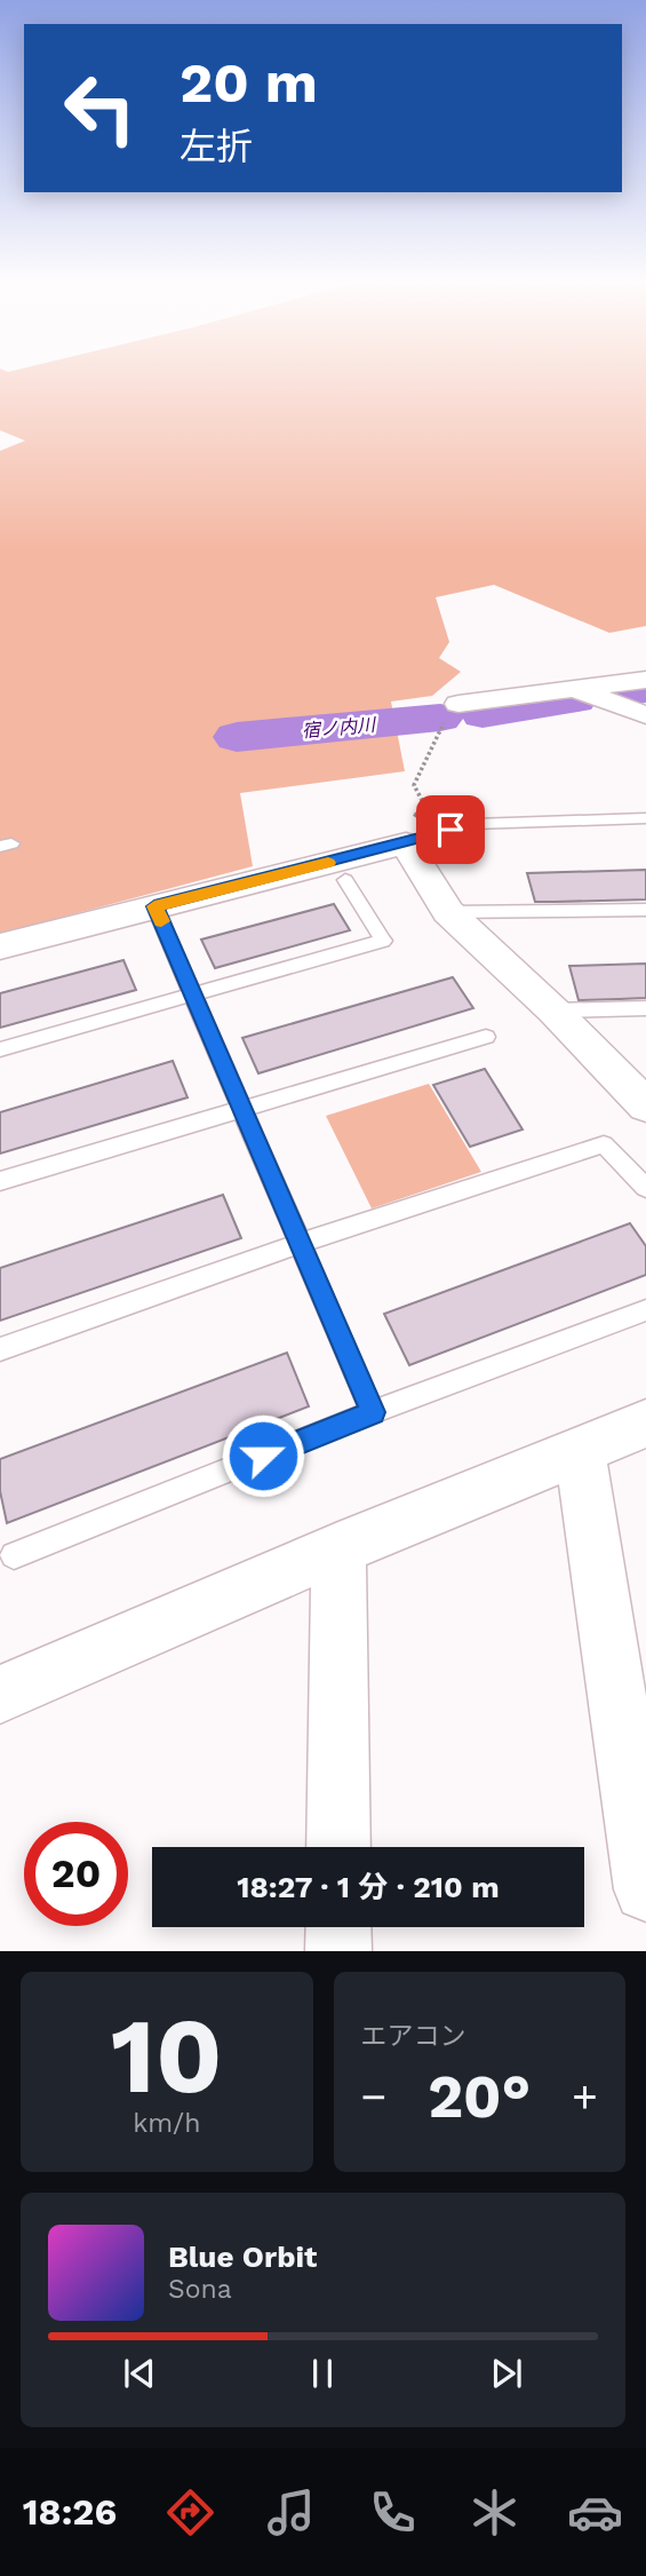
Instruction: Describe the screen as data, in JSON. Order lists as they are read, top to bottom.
{
  "water": ["宿ノ内川"],
  "page": {
    "turn": ["20 m", "左折"],
    "limit": "20",
    "trip": "18:27 · 1 分 · 210 m",
    "tile": [
      ["10", "km/h"],
      "エアコン"
    ],
    "heat": ["−", "20°", "+"],
    "song": ["Blue Orbit", "Sona"],
    "tabs": "18:26"
  }
}
